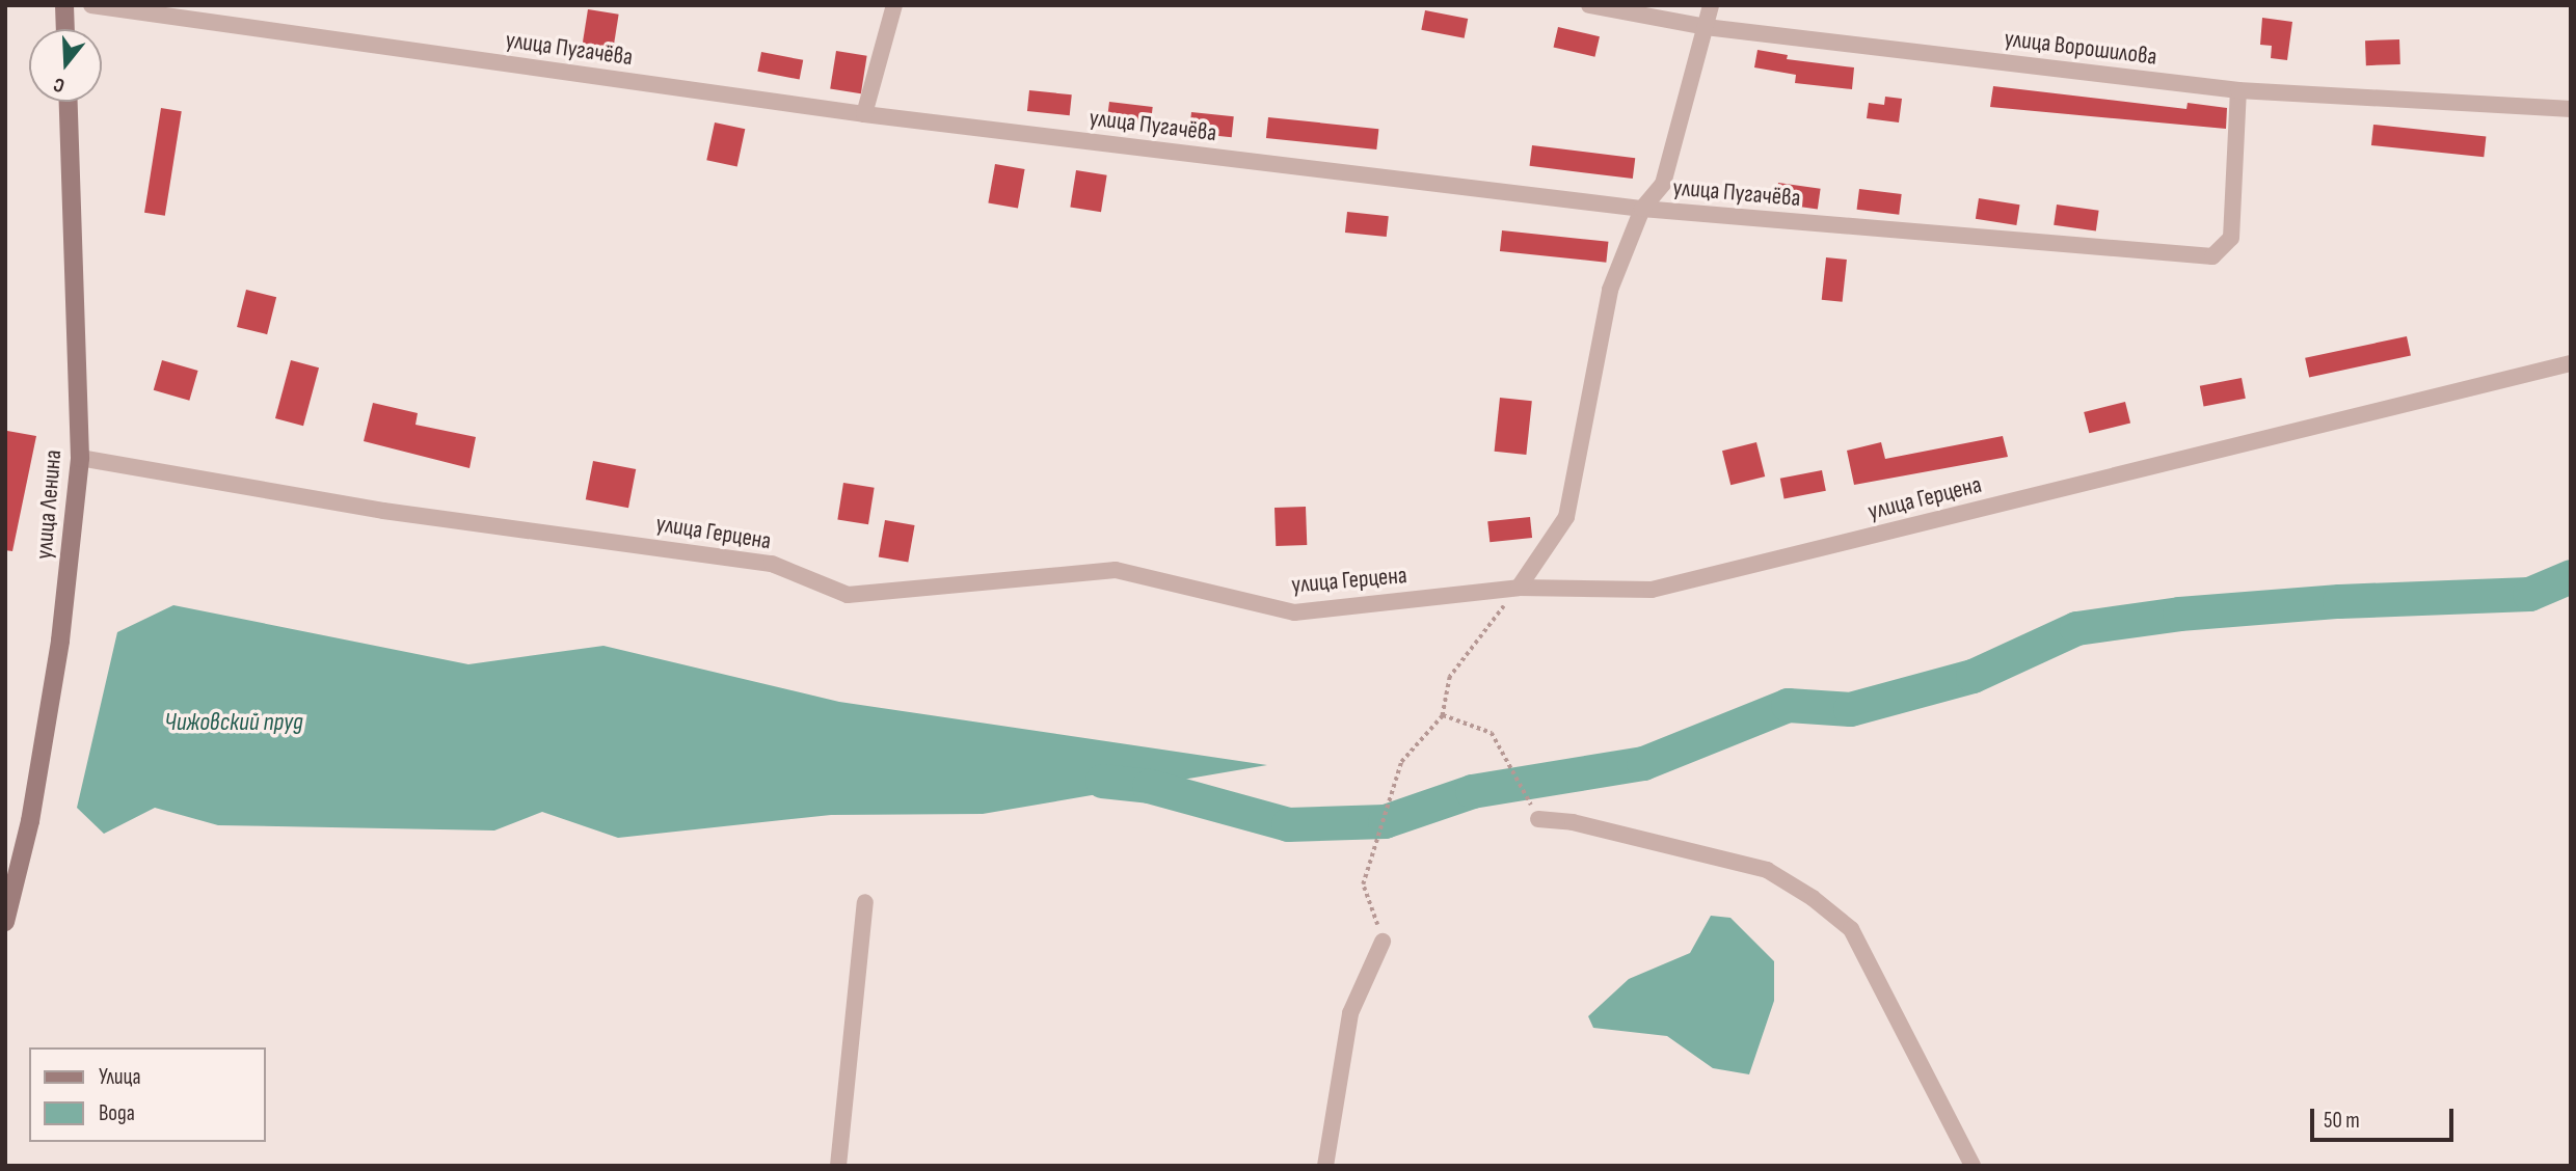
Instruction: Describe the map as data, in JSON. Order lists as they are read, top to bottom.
{
  "streets": {
    "main road": ["улица Ленина"],
    "street": ["улица Ворошилова", "улица Пугачёва", "улица Герцена"]
  },
  "crossings": [
    ["улица Ворошилова", "улица Пугачёва"],
    ["улица Герцена", "улица Ленина"]
  ],
  "water": ["Чижовский пруд"],
  "legend": ["Улица", "Вода"],
  "scale_bar": "50 m",
  "north": "bottom"
}
